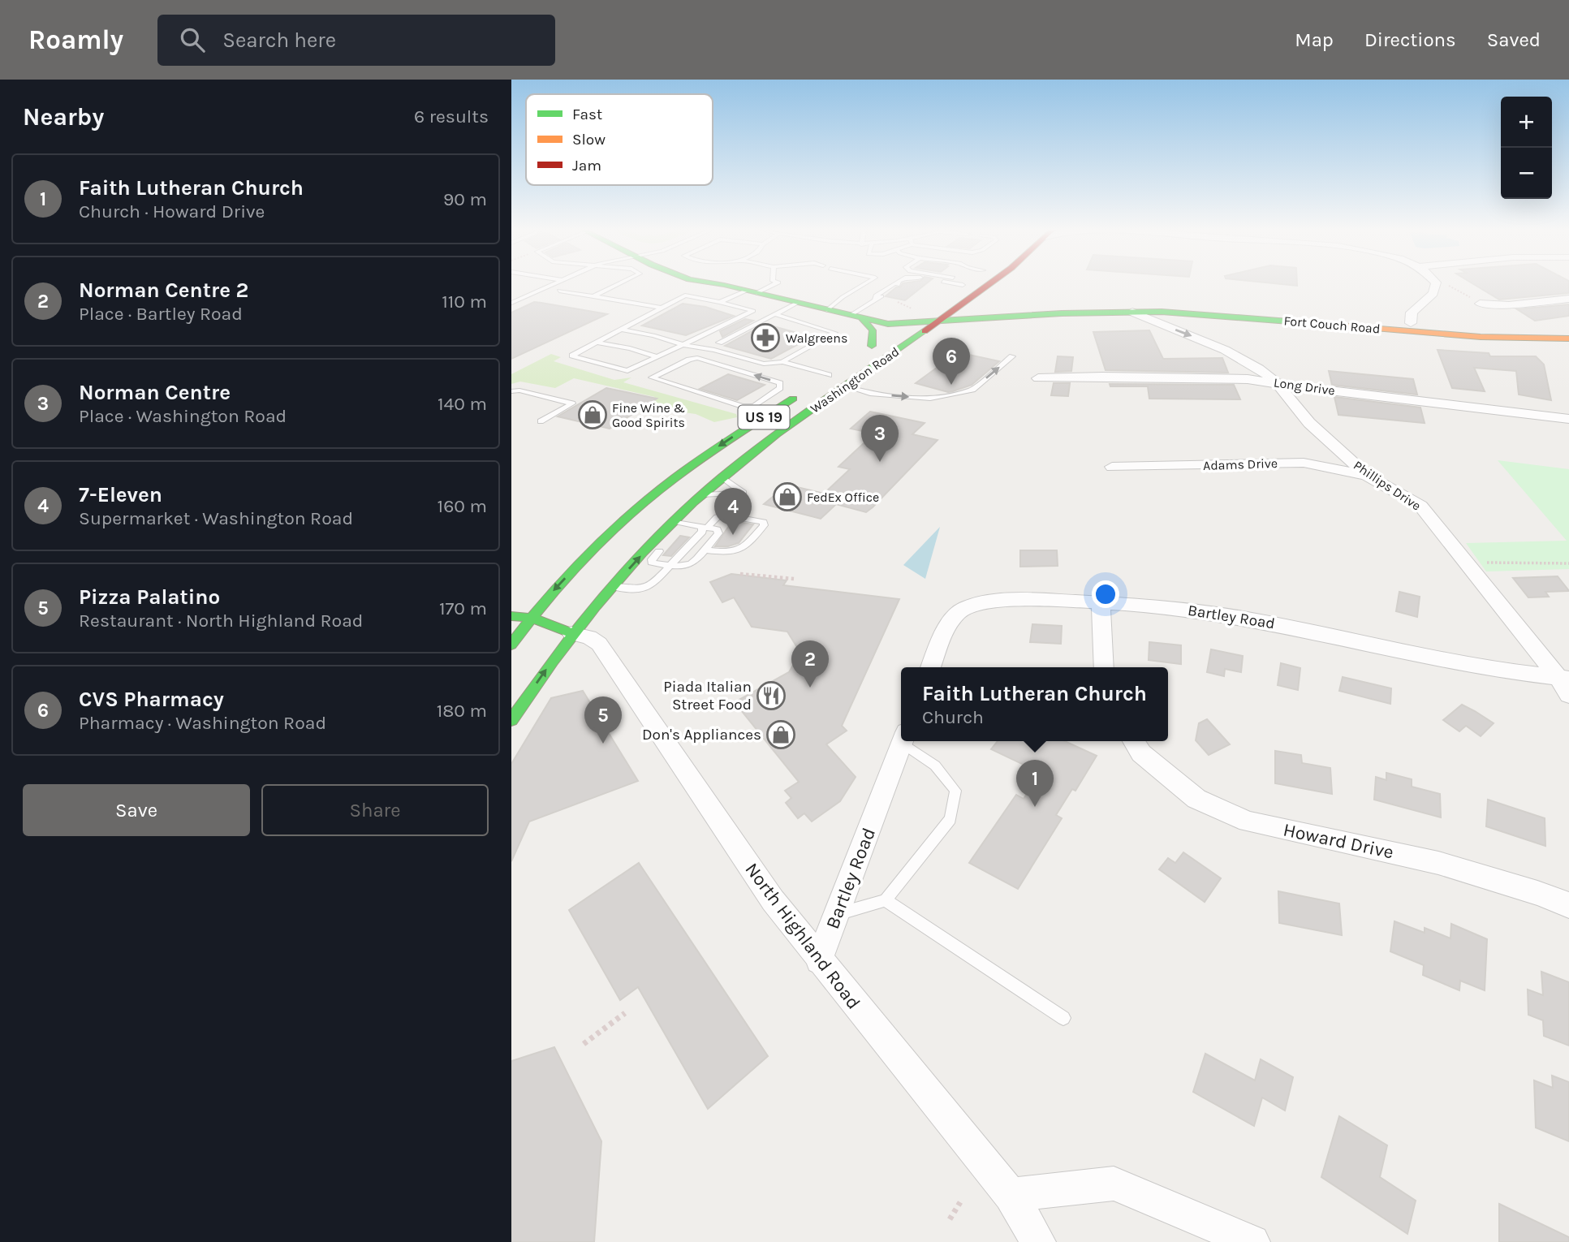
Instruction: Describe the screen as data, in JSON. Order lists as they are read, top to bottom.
{
  "streets": {
    "street": [
      "Fort Couch Road",
      "Washington Road",
      "Long Drive",
      "US 19",
      "Adams Drive",
      "Phillips Drive",
      "Bartley Road",
      "Howard Drive",
      "North Highland Road"
    ]
  },
  "crossings": [
    ["Fort Couch Road", "Washington Road"],
    ["Fort Couch Road", "Phillips Drive"],
    ["Washington Road", "North Highland Road"],
    ["Long Drive", "Phillips Drive"],
    ["Adams Drive", "Phillips Drive"],
    ["Phillips Drive", "Bartley Road"],
    ["Bartley Road", "North Highland Road"]
  ],
  "places": {
    "pharmacy": ["Walgreens"],
    "shop": ["Fine Wine & Good Spirits", "FedEx Office", "Don's Appliances"],
    "restaurant": ["Piada Italian Street Food"]
  },
  "legend": ["Fast", "Slow", "Jam"],
  "page": {
    "header": "Roamly",
    "search": "Search here",
    "nav": ["Map", "Directions", "Saved"],
    "heading": ["Nearby", "6 results"],
    "map_buttons": ["+", "−"],
    "list": [
      {
        "mark": "1",
        "name": "Faith Lutheran Church",
        "note": "Church · Howard Drive",
        "value": "90 m"
      },
      {
        "mark": "2",
        "name": "Norman Centre 2",
        "note": "Place · Bartley Road",
        "value": "110 m"
      },
      {
        "mark": "3",
        "name": "Norman Centre",
        "note": "Place · Washington Road",
        "value": "140 m"
      },
      {
        "mark": "4",
        "name": "7-Eleven",
        "note": "Supermarket · Washington Road",
        "value": "160 m"
      },
      {
        "mark": "5",
        "name": "Pizza Palatino",
        "note": "Restaurant · North Highland Road",
        "value": "170 m"
      },
      {
        "mark": "6",
        "name": "CVS Pharmacy",
        "note": "Pharmacy · Washington Road",
        "value": "180 m"
      }
    ],
    "pins": [
      "6",
      "3",
      "4",
      "2",
      "5",
      "1"
    ],
    "popup": ["Faith Lutheran Church", "Church"],
    "buttons": ["Save", "Share"]
  }
}
